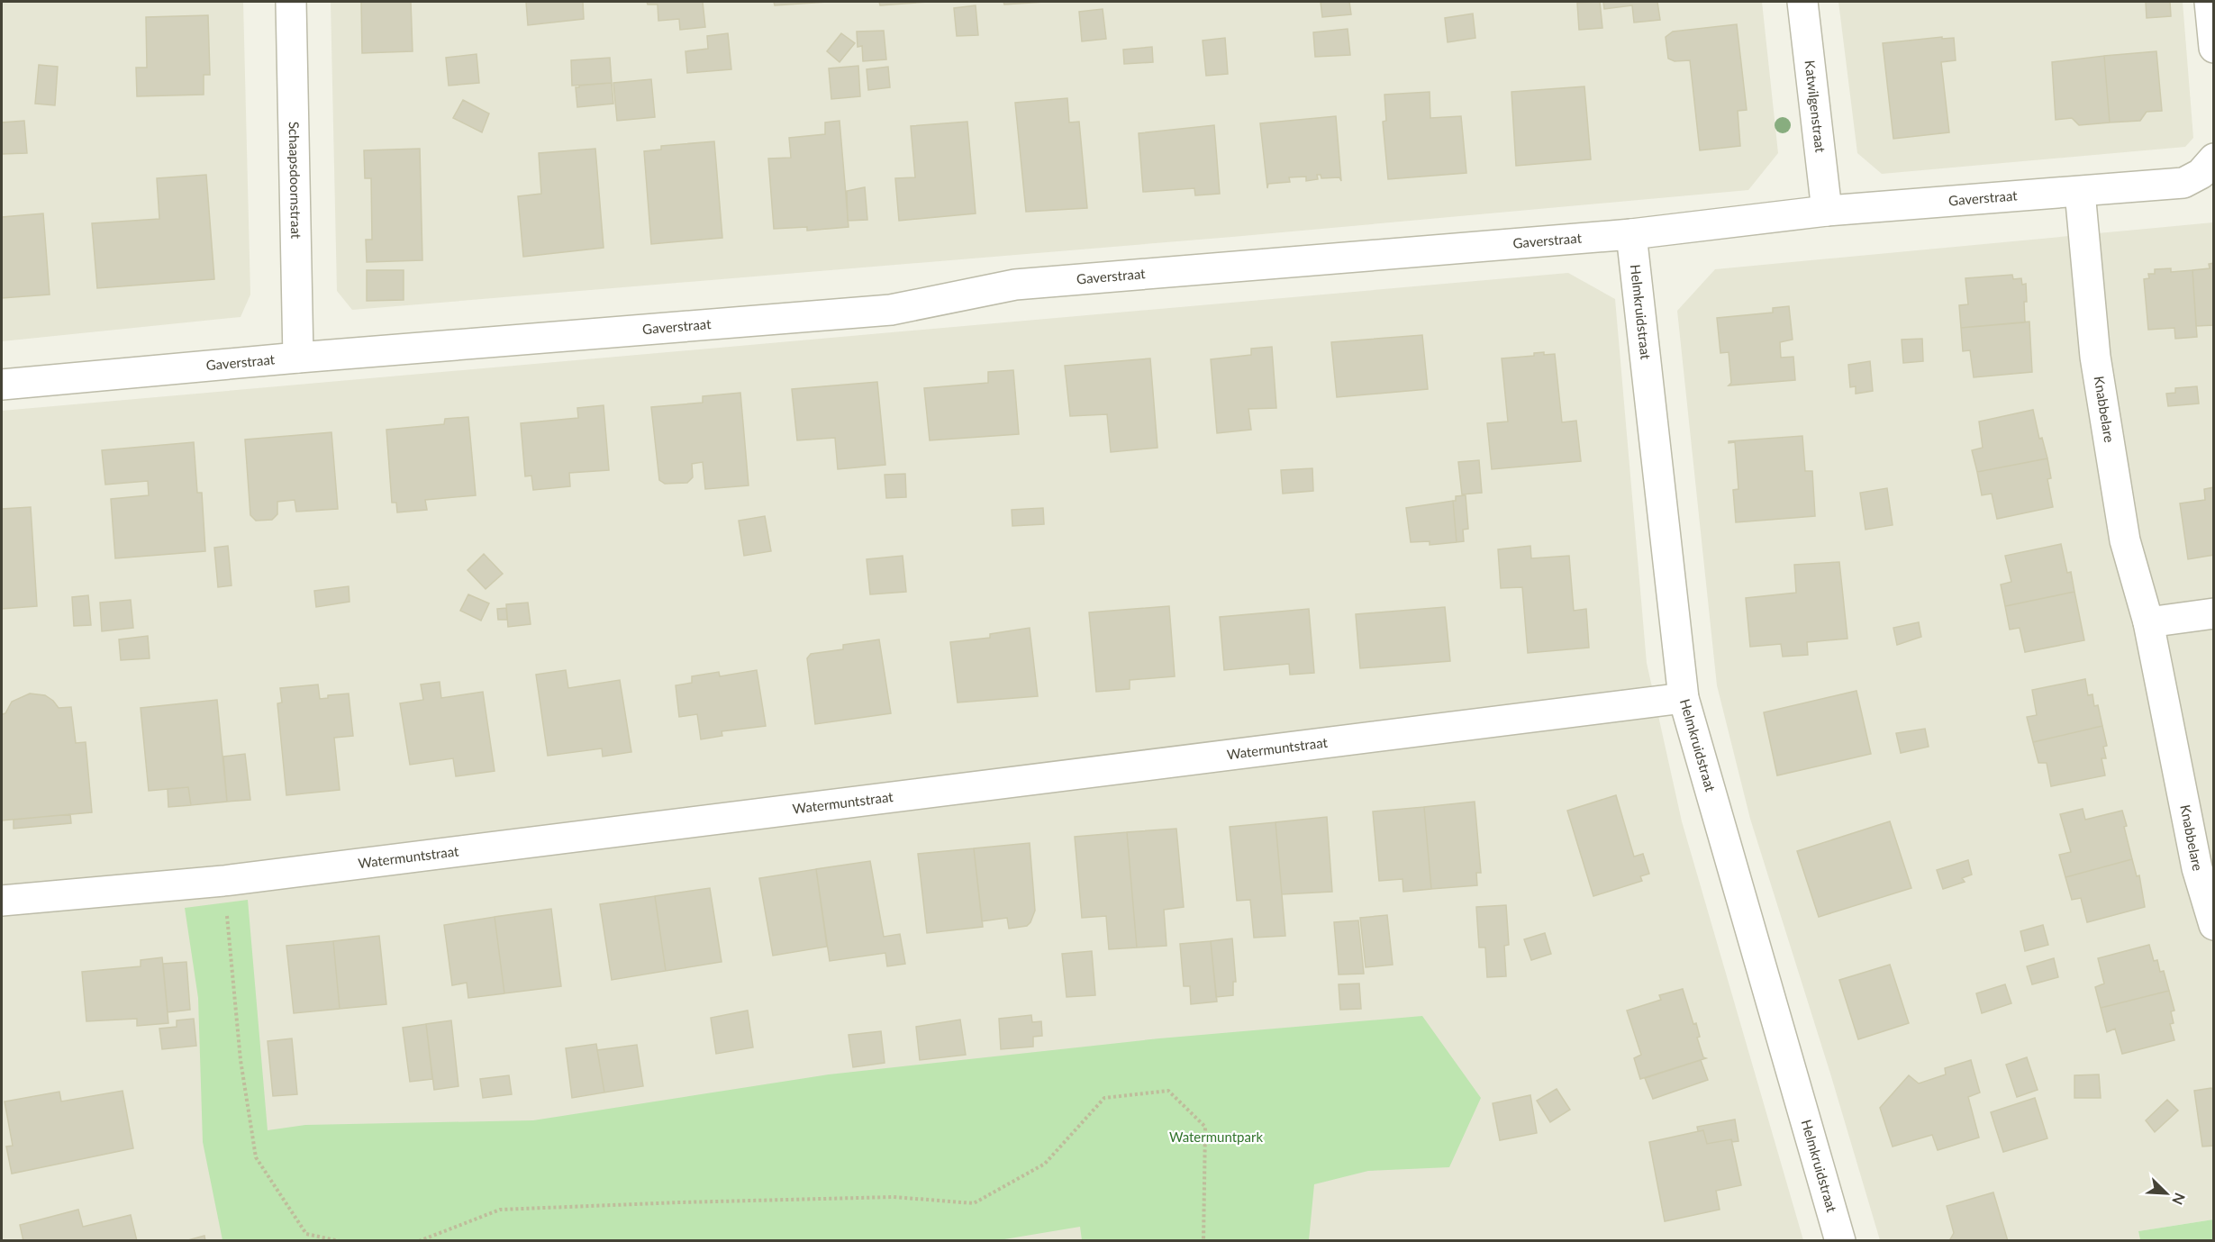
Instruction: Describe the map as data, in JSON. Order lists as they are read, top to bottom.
{
  "streets": {
    "street": [
      "Katwilgenstraat",
      "Schaapsdoornstraat",
      "Gaverstraat",
      "Helmkruidstraat",
      "Knabbelare",
      "Watermuntstraat"
    ]
  },
  "crossings": [
    ["Katwilgenstraat", "Gaverstraat"],
    ["Schaapsdoornstraat", "Gaverstraat"],
    ["Gaverstraat", "Helmkruidstraat"],
    ["Gaverstraat", "Knabbelare"],
    ["Helmkruidstraat", "Watermuntstraat"]
  ],
  "parks": ["Watermuntpark"],
  "north": "bottom right"
}
